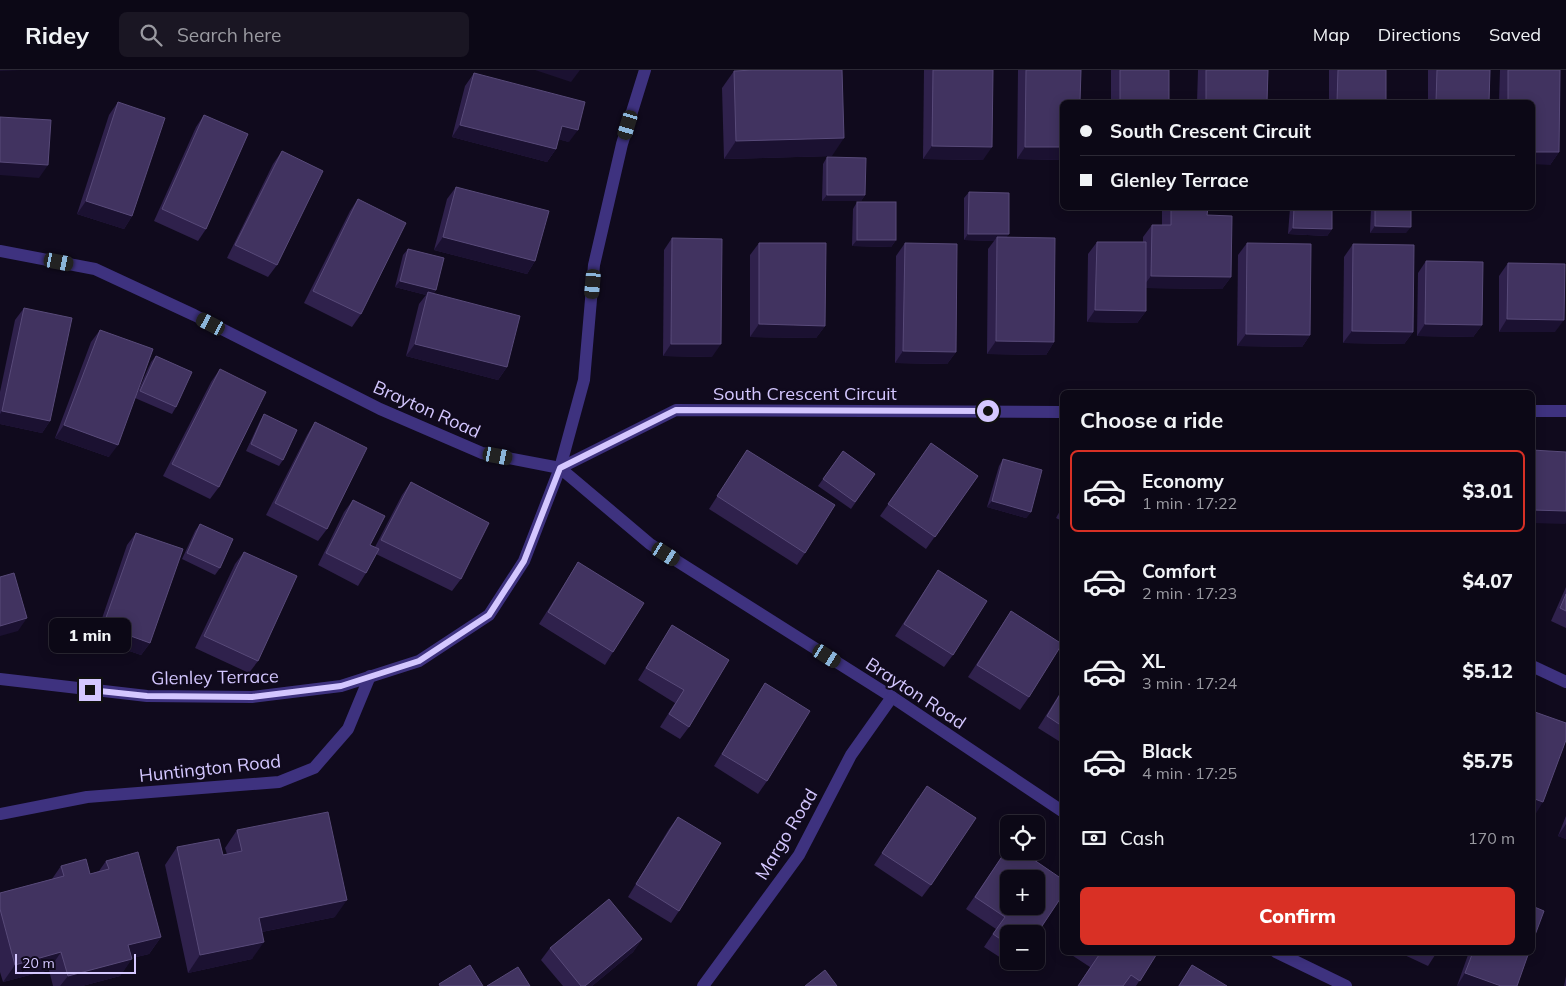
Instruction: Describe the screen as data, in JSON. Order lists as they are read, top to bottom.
{
  "streets": {
    "street": [
      "South Crescent Circuit",
      "Brayton Road",
      "Glenley Terrace",
      "Huntington Road",
      "Margo Road"
    ]
  },
  "crossings": [
    ["South Crescent Circuit", "Brayton Road"],
    ["South Crescent Circuit", "Glenley Terrace"],
    ["Brayton Road", "Glenley Terrace"],
    ["Brayton Road", "Margo Road"],
    ["Glenley Terrace", "Huntington Road"]
  ],
  "scale_bar": "20 m",
  "page": {
    "header": "Ridey",
    "search": "Search here",
    "nav": ["Map", "Directions", "Saved"],
    "banner": ["South Crescent Circuit", "Glenley Terrace"],
    "heading": "Choose a ride",
    "list": [
      {
        "name": "Economy",
        "note": "1 min · 17:22",
        "value": "$3.01"
      },
      {
        "name": "Comfort",
        "note": "2 min · 17:23",
        "value": "$4.07"
      },
      {
        "name": "XL",
        "note": "3 min · 17:24",
        "value": "$5.12"
      },
      {
        "name": "Black",
        "note": "4 min · 17:25",
        "value": "$5.75"
      }
    ],
    "bubble": "1 min",
    "pay": ["Cash", "170 m"],
    "map_buttons": ["+", "−"],
    "buttons": "Confirm",
    "scale": "20 m"
  }
}
